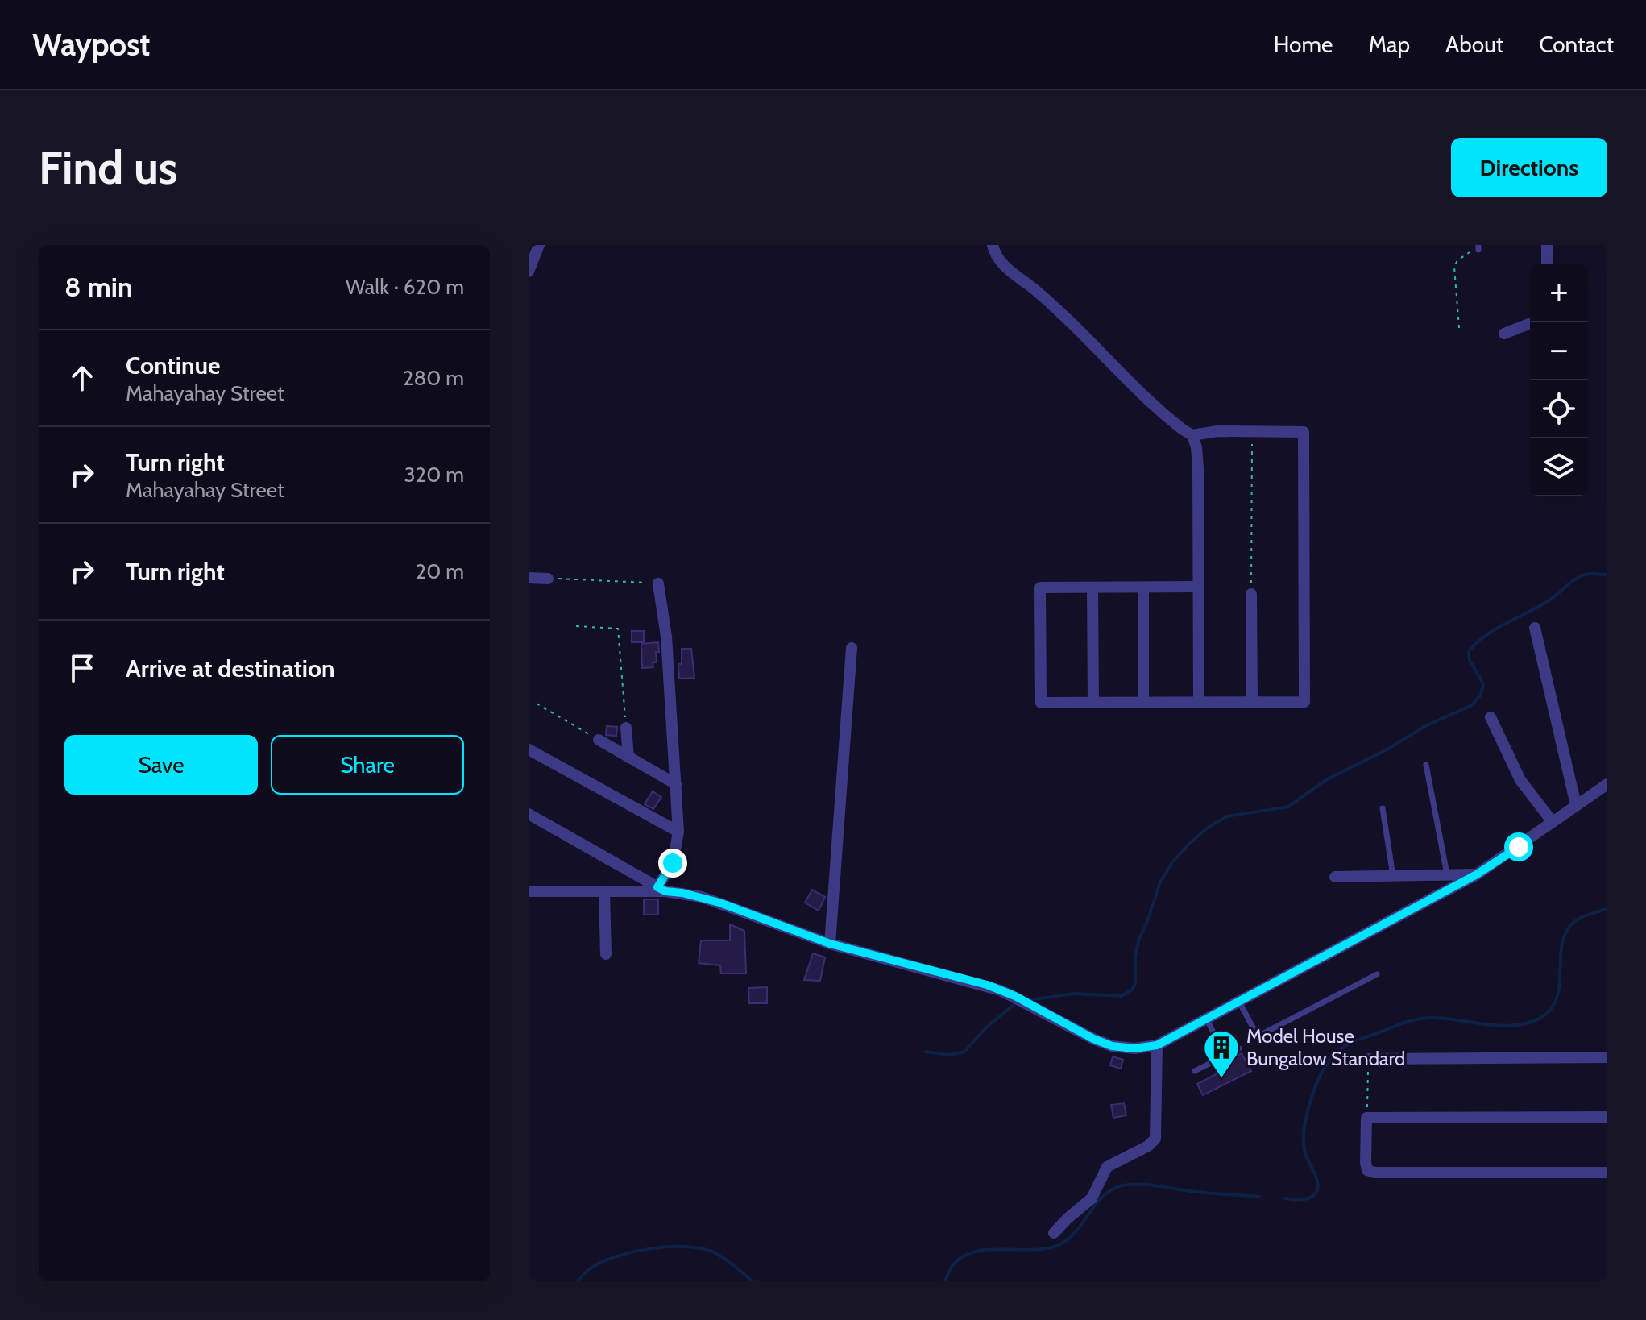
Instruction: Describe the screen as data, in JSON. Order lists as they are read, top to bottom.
{
  "places": {
    "building": ["Model House Bungalow Standard"]
  },
  "page": {
    "header": "Waypost",
    "nav": [
      "Home",
      "Map",
      "About",
      "Contact"
    ],
    "buttons": [
      "Directions",
      ["Save", "Share"]
    ],
    "title": "Find us",
    "heading": ["8 min", "Walk · 620 m"],
    "map_buttons": ["+", "−"],
    "list": [
      ["Continue", "Mahayahay Street", "280 m"],
      ["Turn right", "Mahayahay Street", "320 m"],
      ["Turn right", "20 m"],
      "Arrive at destination"
    ]
  }
}
